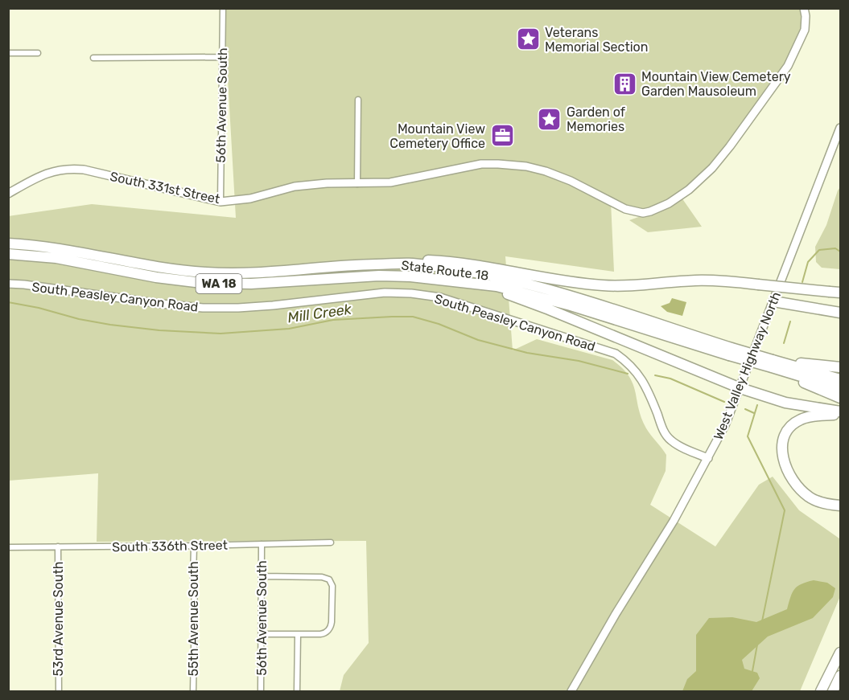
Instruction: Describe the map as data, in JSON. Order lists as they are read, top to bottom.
{
  "streets": {
    "highway": ["State Route 18", "WA 18"],
    "main road": ["South 331st Street", "South Peasley Canyon Road", "West Valley Highway North"],
    "street": [
      "56th Avenue South",
      "South 336th Street",
      "53rd Avenue South",
      "55th Avenue South"
    ]
  },
  "crossings": [
    ["56th Avenue South", "South 331st Street"],
    ["56th Avenue South", "South 336th Street"],
    ["South Peasley Canyon Road", "West Valley Highway North"],
    ["South 336th Street", "53rd Avenue South"],
    ["South 336th Street", "55th Avenue South"]
  ],
  "water": ["Mill Creek"],
  "places": {
    "place": ["Veterans Memorial Section", "Garden of Memories"],
    "building": ["Mountain View Cemetery Garden Mausoleum"],
    "office": ["Mountain View Cemetery Office"]
  }
}
